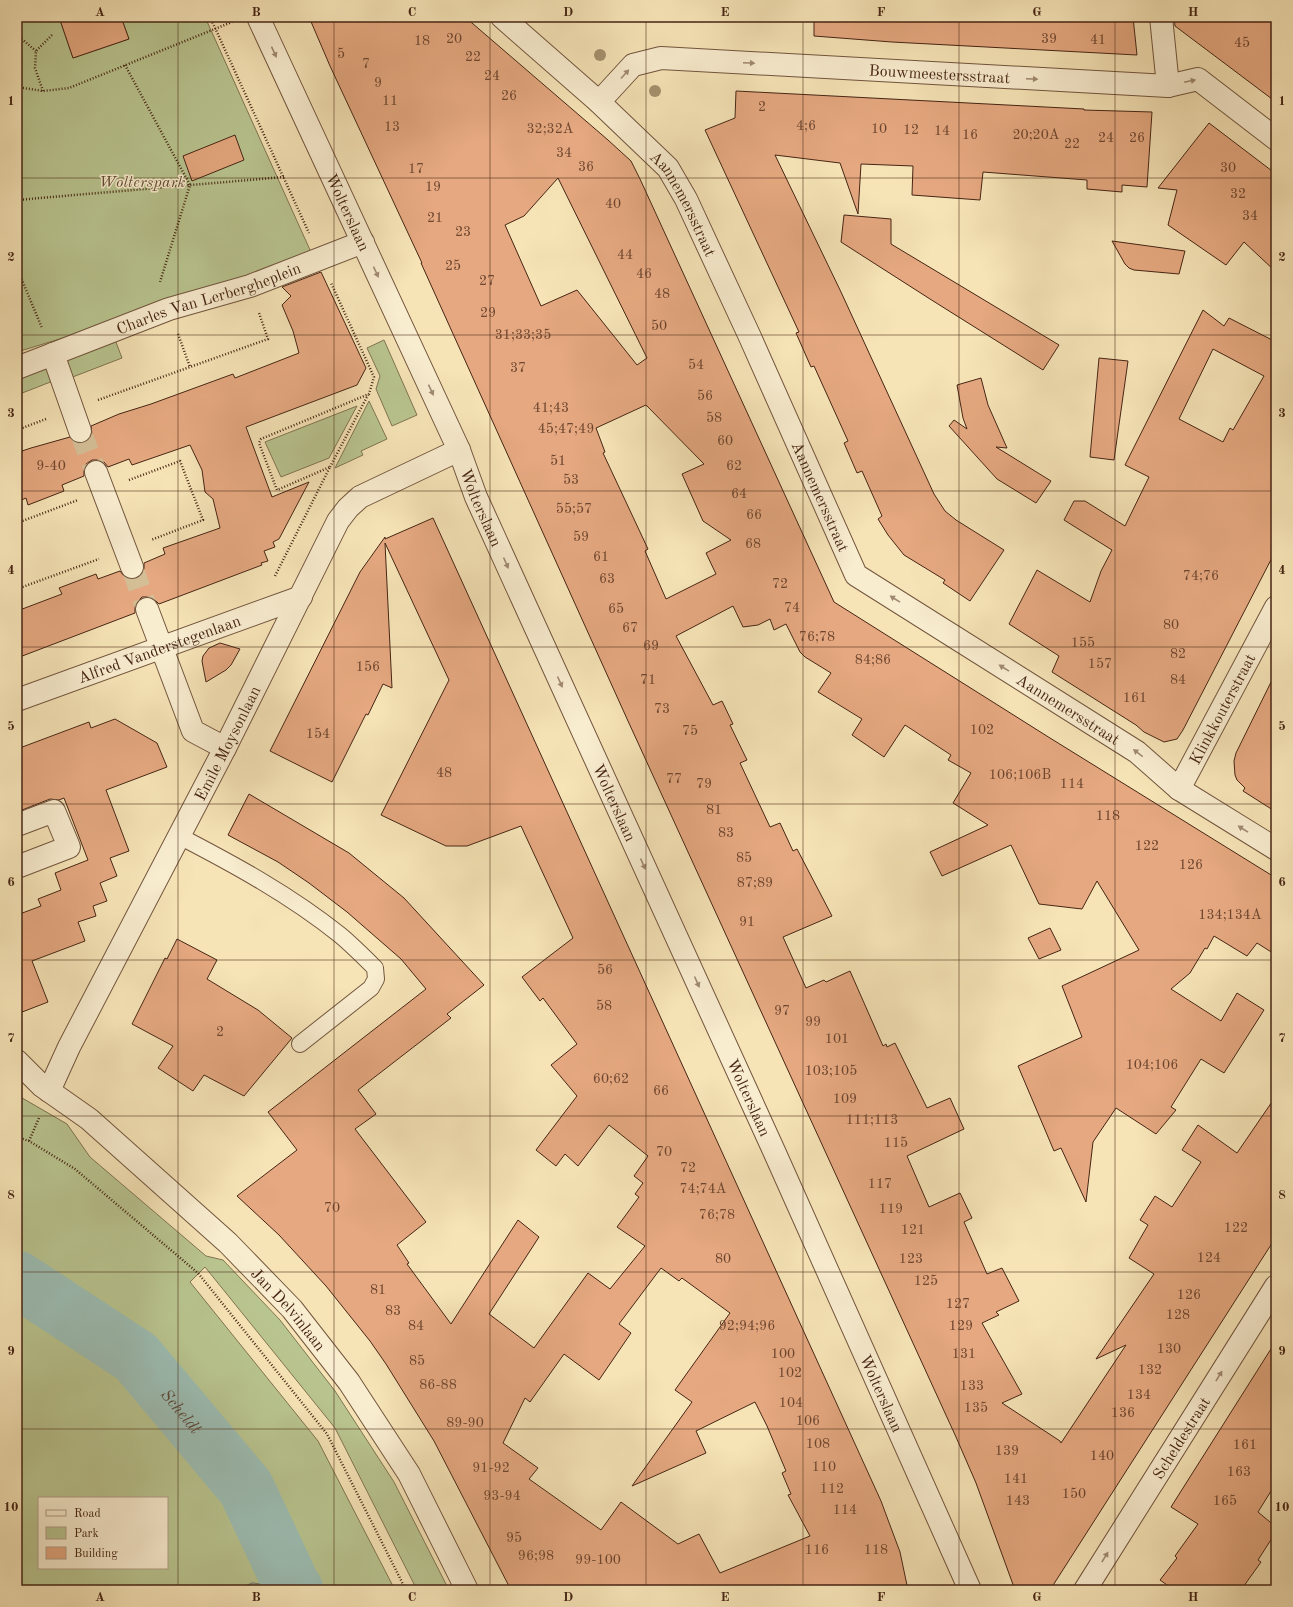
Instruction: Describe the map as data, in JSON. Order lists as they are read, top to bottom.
{
  "streets": {
    "street": [
      "Bouwmeestersstraat",
      "Aannemersstraat",
      "Wolterslaan",
      "Charles Van Lerbergheplein",
      "Alfred Vanderstegenlaan",
      "Klinkkouterstraat",
      "Emile Moysonlaan",
      "Jan Delvinlaan",
      "Scheldestraat"
    ]
  },
  "crossings": [
    ["Bouwmeestersstraat", "Aannemersstraat"],
    ["Aannemersstraat", "Klinkkouterstraat"],
    ["Wolterslaan", "Charles Van Lerbergheplein"],
    ["Wolterslaan", "Emile Moysonlaan"],
    ["Alfred Vanderstegenlaan", "Emile Moysonlaan"],
    ["Emile Moysonlaan", "Jan Delvinlaan"]
  ],
  "one_way": [
    "Bouwmeestersstraat",
    "Aannemersstraat",
    "Wolterslaan",
    "Scheldestraat"
  ],
  "water": ["Scheldt"],
  "parks": ["Wolterspark"],
  "house_numbers": [
    "20",
    "39",
    "41",
    "18",
    "45",
    "5",
    "22",
    "7",
    "24",
    "9",
    "26",
    "11",
    "2",
    "4;6",
    "13",
    "32;32A",
    "10",
    "12",
    "14",
    "16",
    "20;20A",
    "24",
    "26",
    "22",
    "34",
    "36",
    "30",
    "17",
    "19",
    "32",
    "40",
    "34",
    "21",
    "23",
    "44",
    "25",
    "46",
    "27",
    "48",
    "29",
    "50",
    "31;33;35",
    "54",
    "37",
    "56",
    "41;43",
    "58",
    "45;47;49",
    "60",
    "51",
    "9-40",
    "62",
    "53",
    "64",
    "55;57",
    "66",
    "59",
    "68",
    "61",
    "74;76",
    "63",
    "72",
    "74",
    "65",
    "80",
    "67",
    "76;78",
    "155",
    "69",
    "82",
    "84;86",
    "157",
    "156",
    "71",
    "84",
    "161",
    "73",
    "102",
    "75",
    "154",
    "48",
    "106;106B",
    "77",
    "79",
    "114",
    "81",
    "118",
    "83",
    "122",
    "85",
    "126",
    "87;89",
    "134;134A",
    "91",
    "56",
    "58",
    "97",
    "99",
    "2",
    "101",
    "104;106",
    "103;105",
    "60;62",
    "66",
    "109",
    "111;113",
    "115",
    "70",
    "72",
    "117",
    "74;74A",
    "70",
    "119",
    "76;78",
    "122",
    "121",
    "124",
    "80",
    "123",
    "125",
    "81",
    "126",
    "127",
    "83",
    "128",
    "84",
    "92;94;96",
    "129",
    "130",
    "100",
    "131",
    "85",
    "132",
    "102",
    "86-88",
    "133",
    "134",
    "104",
    "135",
    "136",
    "106",
    "89-90",
    "108",
    "161",
    "139",
    "140",
    "110",
    "91-92",
    "163",
    "141",
    "112",
    "150",
    "93-94",
    "143",
    "165",
    "114",
    "95",
    "116",
    "118",
    "96;98",
    "99-100"
  ],
  "legend": ["Road", "Park", "Building"],
  "grid": {
    "columns": [
      "A",
      "B",
      "C",
      "D",
      "E",
      "F",
      "G",
      "H"
    ],
    "rows": [
      "1",
      "2",
      "3",
      "4",
      "5",
      "6",
      "7",
      "8",
      "9",
      "10"
    ]
  }
}
